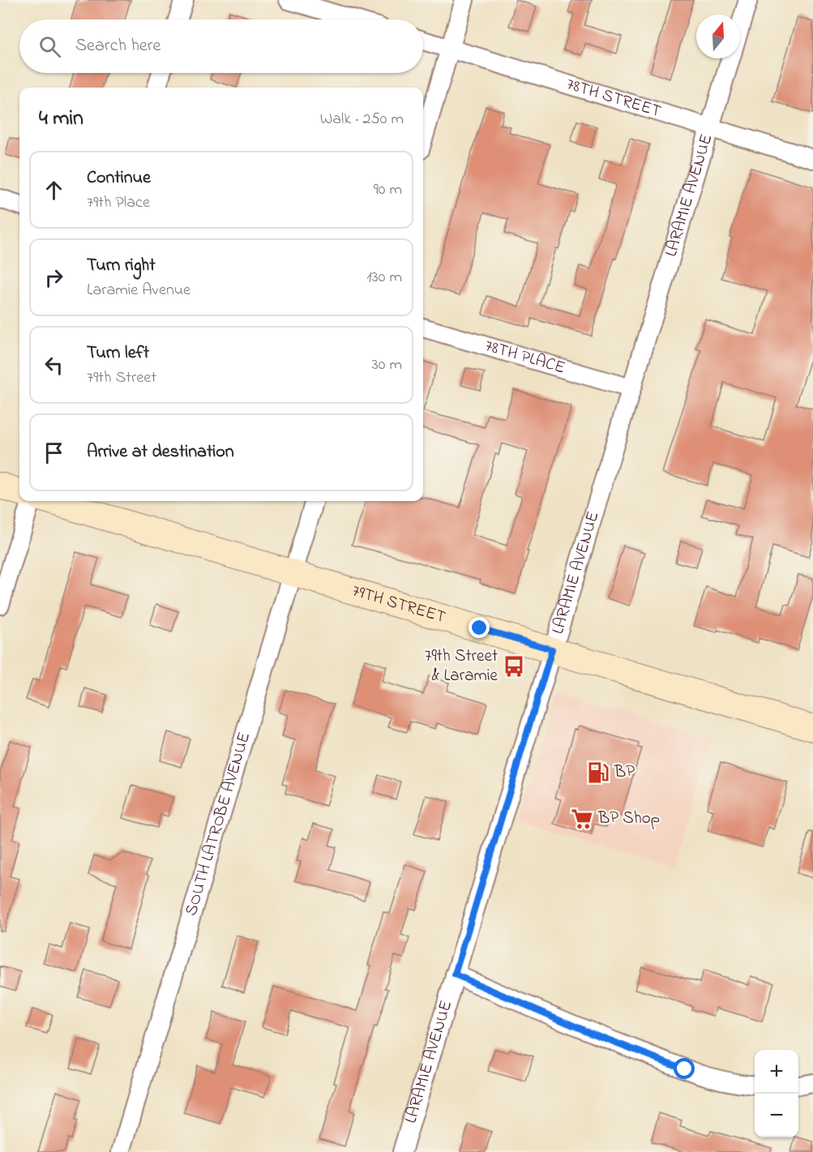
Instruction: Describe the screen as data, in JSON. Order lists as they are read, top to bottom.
{
  "streets": {
    "main road": ["79TH STREET"],
    "street": [
      "78TH STREET",
      "LARAMIE AVENUE",
      "78TH PLACE",
      "SOUTH LATROBE AVENUE"
    ]
  },
  "crossings": [
    ["78TH STREET", "LARAMIE AVENUE"],
    ["LARAMIE AVENUE", "78TH PLACE"],
    ["LARAMIE AVENUE", "79TH STREET"],
    ["79TH STREET", "SOUTH LATROBE AVENUE"]
  ],
  "places": {
    "bus stop": ["79th Street & Laramie"],
    "fuel station": ["BP"],
    "supermarket": ["BP Shop"]
  },
  "north": "top",
  "page": {
    "search": "Search here",
    "heading": ["4 min", "Walk · 250 m"],
    "list": [
      ["Continue", "79th Place", "90 m"],
      ["Turn right", "Laramie Avenue", "130 m"],
      ["Turn left", "79th Street", "30 m"],
      "Arrive at destination"
    ],
    "map_buttons": ["+", "−"]
  }
}
